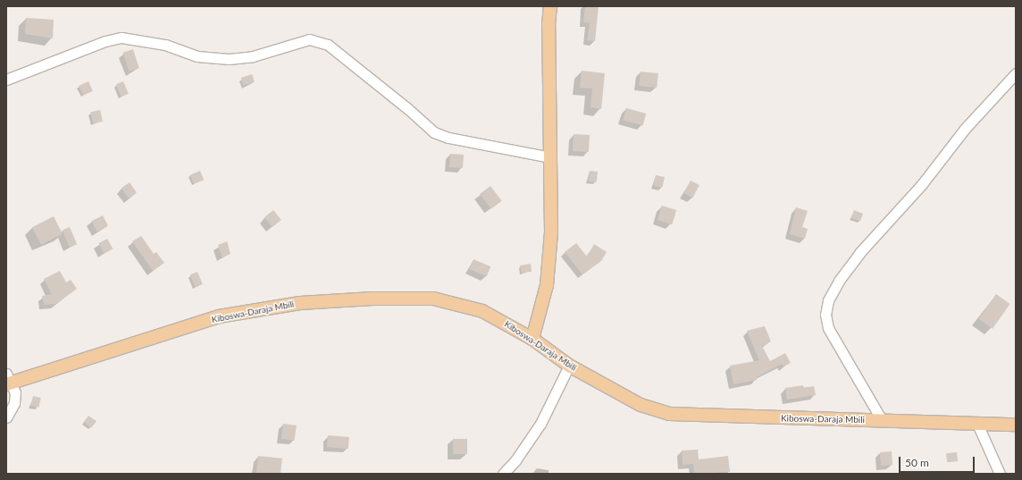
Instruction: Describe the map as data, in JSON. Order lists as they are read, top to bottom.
{
  "streets": {
    "main road": ["Kiboswa-Daraja Mbili"]
  },
  "scale_bar": "50 m"
}
